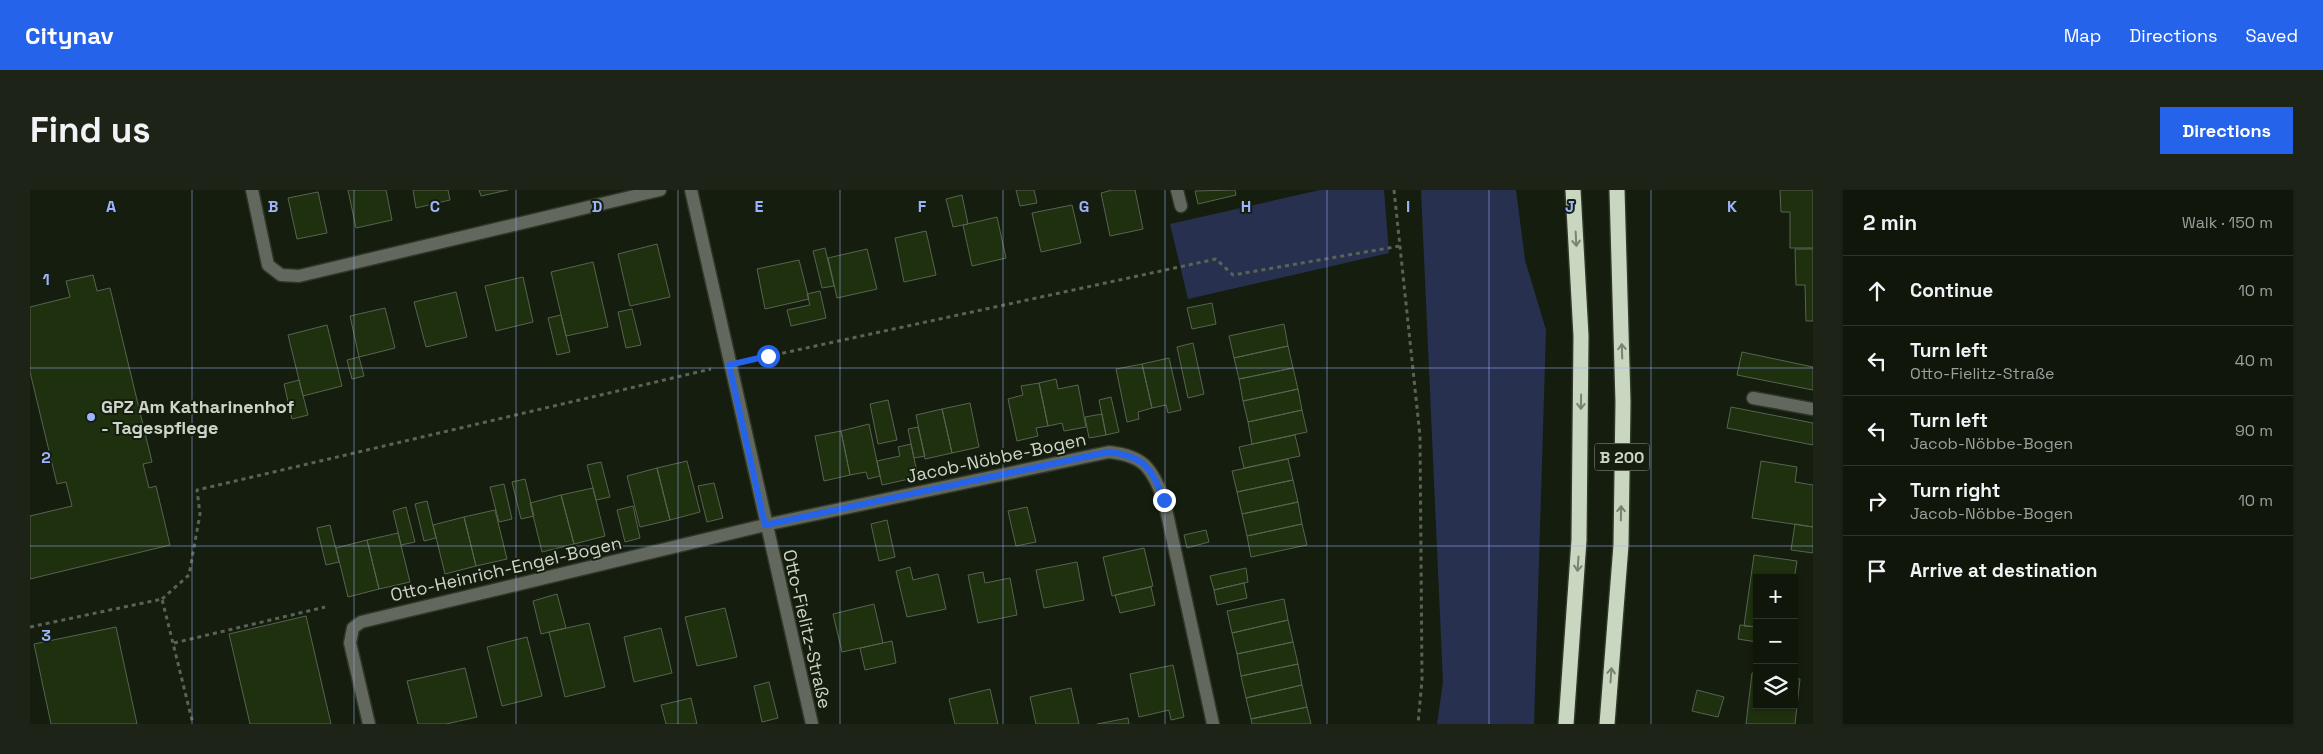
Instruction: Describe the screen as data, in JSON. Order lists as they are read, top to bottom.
{
  "streets": {
    "highway": ["B 200"],
    "street": ["Jacob-Nöbbe-Bogen", "Otto-Heinrich-Engel-Bogen", "Otto-Fielitz-Straße"]
  },
  "crossings": [
    ["Jacob-Nöbbe-Bogen", "Otto-Heinrich-Engel-Bogen"],
    ["Jacob-Nöbbe-Bogen", "Otto-Fielitz-Straße"],
    ["Otto-Heinrich-Engel-Bogen", "Otto-Fielitz-Straße"]
  ],
  "places": ["GPZ Am Katharinenhof - Tagespflege"],
  "page": {
    "header": "Citynav",
    "nav": ["Map", "Directions", "Saved"],
    "buttons": "Directions",
    "title": "Find us",
    "heading": ["2 min", "Walk · 150 m"],
    "list": [
      ["Continue", "10 m"],
      ["Turn left", "Otto-Fielitz-Straße", "40 m"],
      ["Turn left", "Jacob-Nöbbe-Bogen", "90 m"],
      ["Turn right", "Jacob-Nöbbe-Bogen", "10 m"],
      "Arrive at destination"
    ],
    "map_buttons": ["+", "−"]
  },
  "grid": {
    "columns": [
      "A",
      "B",
      "C",
      "D",
      "E",
      "F",
      "G",
      "H",
      "I",
      "J",
      "K"
    ],
    "rows": ["1", "2", "3"]
  }
}
